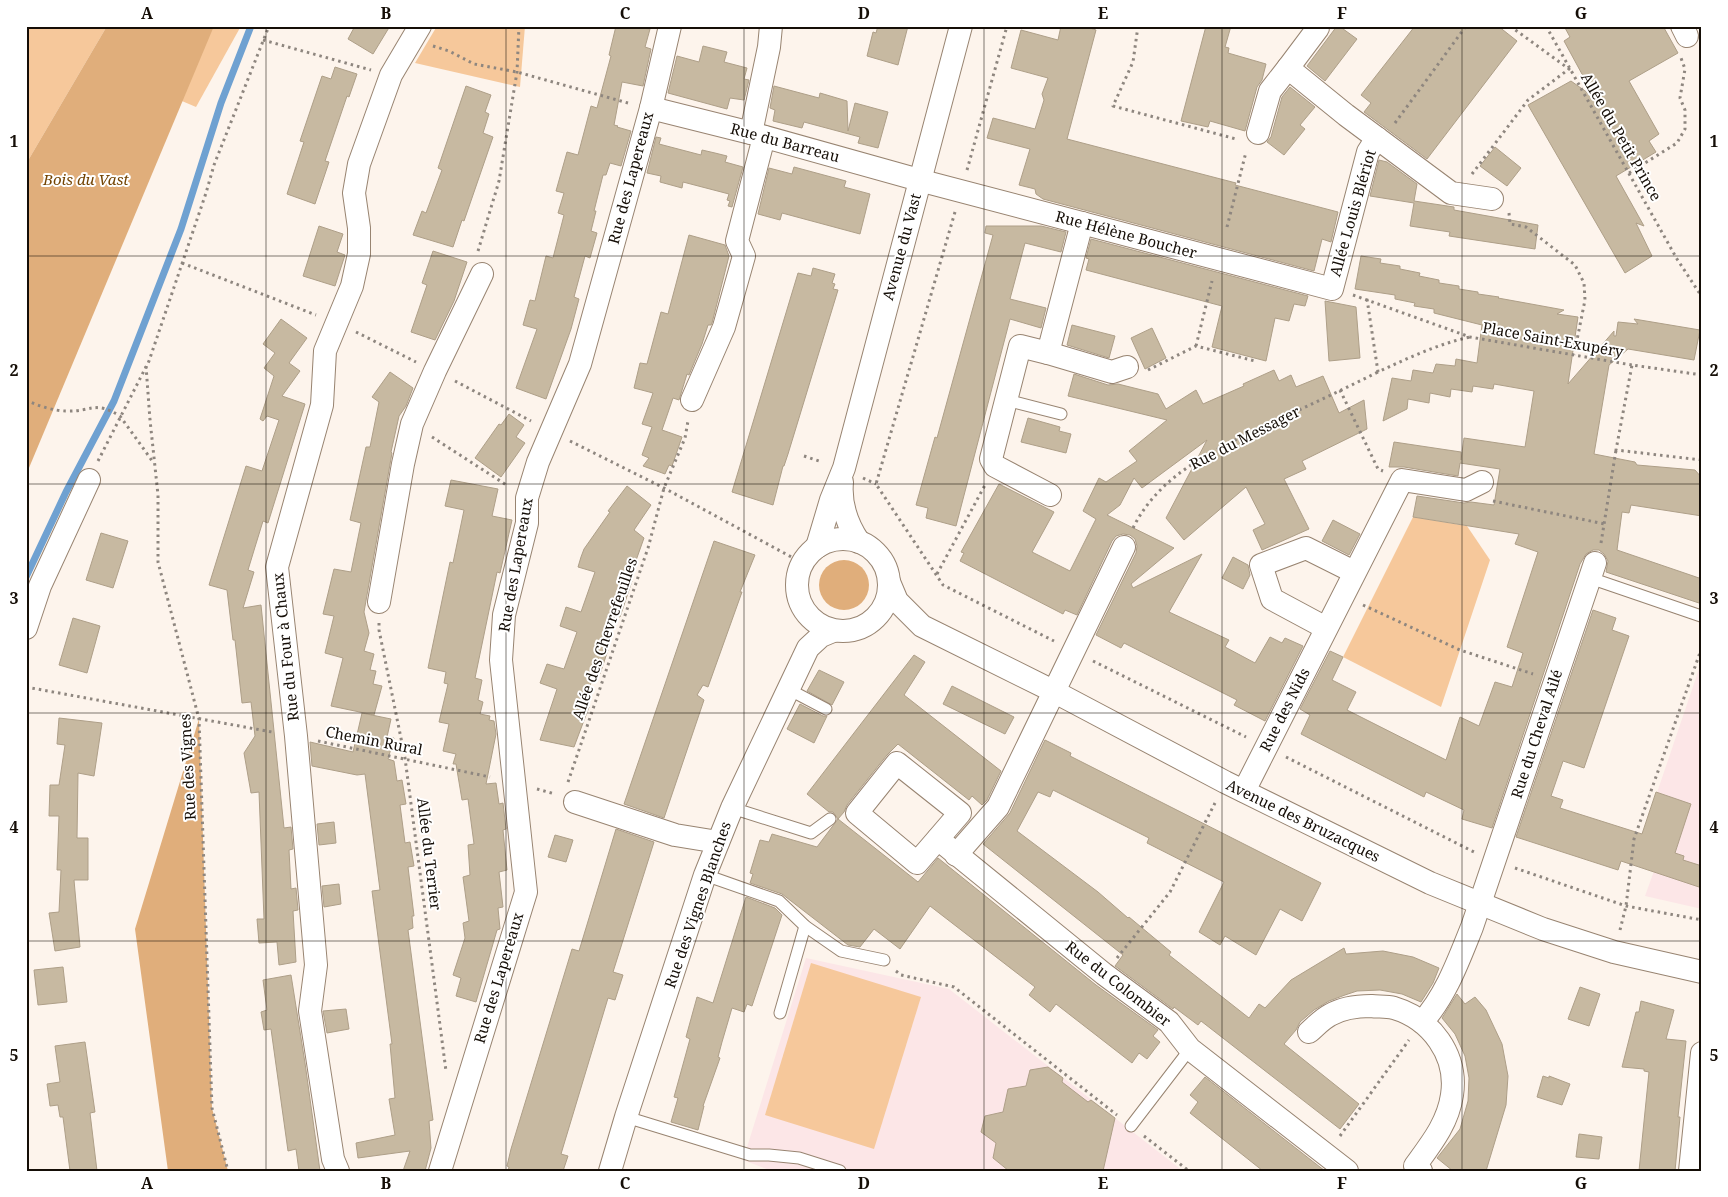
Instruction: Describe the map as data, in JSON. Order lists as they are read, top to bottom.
{
  "streets": {
    "street": [
      "Rue du Barreau",
      "Rue des Lapereaux",
      "Allée Louis Blériot",
      "Rue Hélène Boucher",
      "Avenue du Vast",
      "Rue du Four à Chaux",
      "Rue des Nids",
      "Rue du Cheval Ailé",
      "Avenue des Bruzacques",
      "Rue des Vignes Blanches",
      "Rue du Colombier"
    ],
    "path": [
      "Allée du Petit Prince",
      "Place Saint-Exupéry",
      "Rue du Messager",
      "Allée des Chevrefeuilles",
      "Chemin Rural",
      "Rue des Vignes",
      "Allée du Terrier"
    ]
  },
  "crossings": [
    ["Rue du Barreau", "Rue des Lapereaux"],
    ["Rue du Barreau", "Rue Hélène Boucher"],
    ["Rue du Barreau", "Avenue du Vast"],
    ["Rue des Lapereaux", "Chemin Rural"],
    ["Allée Louis Blériot", "Rue Hélène Boucher"],
    ["Allée Louis Blériot", "Place Saint-Exupéry"],
    ["Rue Hélène Boucher", "Avenue du Vast"],
    ["Rue Hélène Boucher", "Place Saint-Exupéry"],
    ["Avenue du Vast", "Avenue des Bruzacques"],
    ["Avenue du Vast", "Rue des Vignes Blanches"],
    ["Place Saint-Exupéry", "Rue du Messager"],
    ["Rue du Four à Chaux", "Chemin Rural"],
    ["Rue des Nids", "Avenue des Bruzacques"],
    ["Rue du Cheval Ailé", "Avenue des Bruzacques"],
    ["Chemin Rural", "Rue des Vignes"],
    ["Chemin Rural", "Allée du Terrier"],
    ["Avenue des Bruzacques", "Rue des Vignes Blanches"]
  ],
  "parks": ["Bois du Vast"],
  "grid": {
    "columns": [
      "A",
      "B",
      "C",
      "D",
      "E",
      "F",
      "G"
    ],
    "rows": [
      "1",
      "2",
      "3",
      "4",
      "5"
    ]
  }
}
